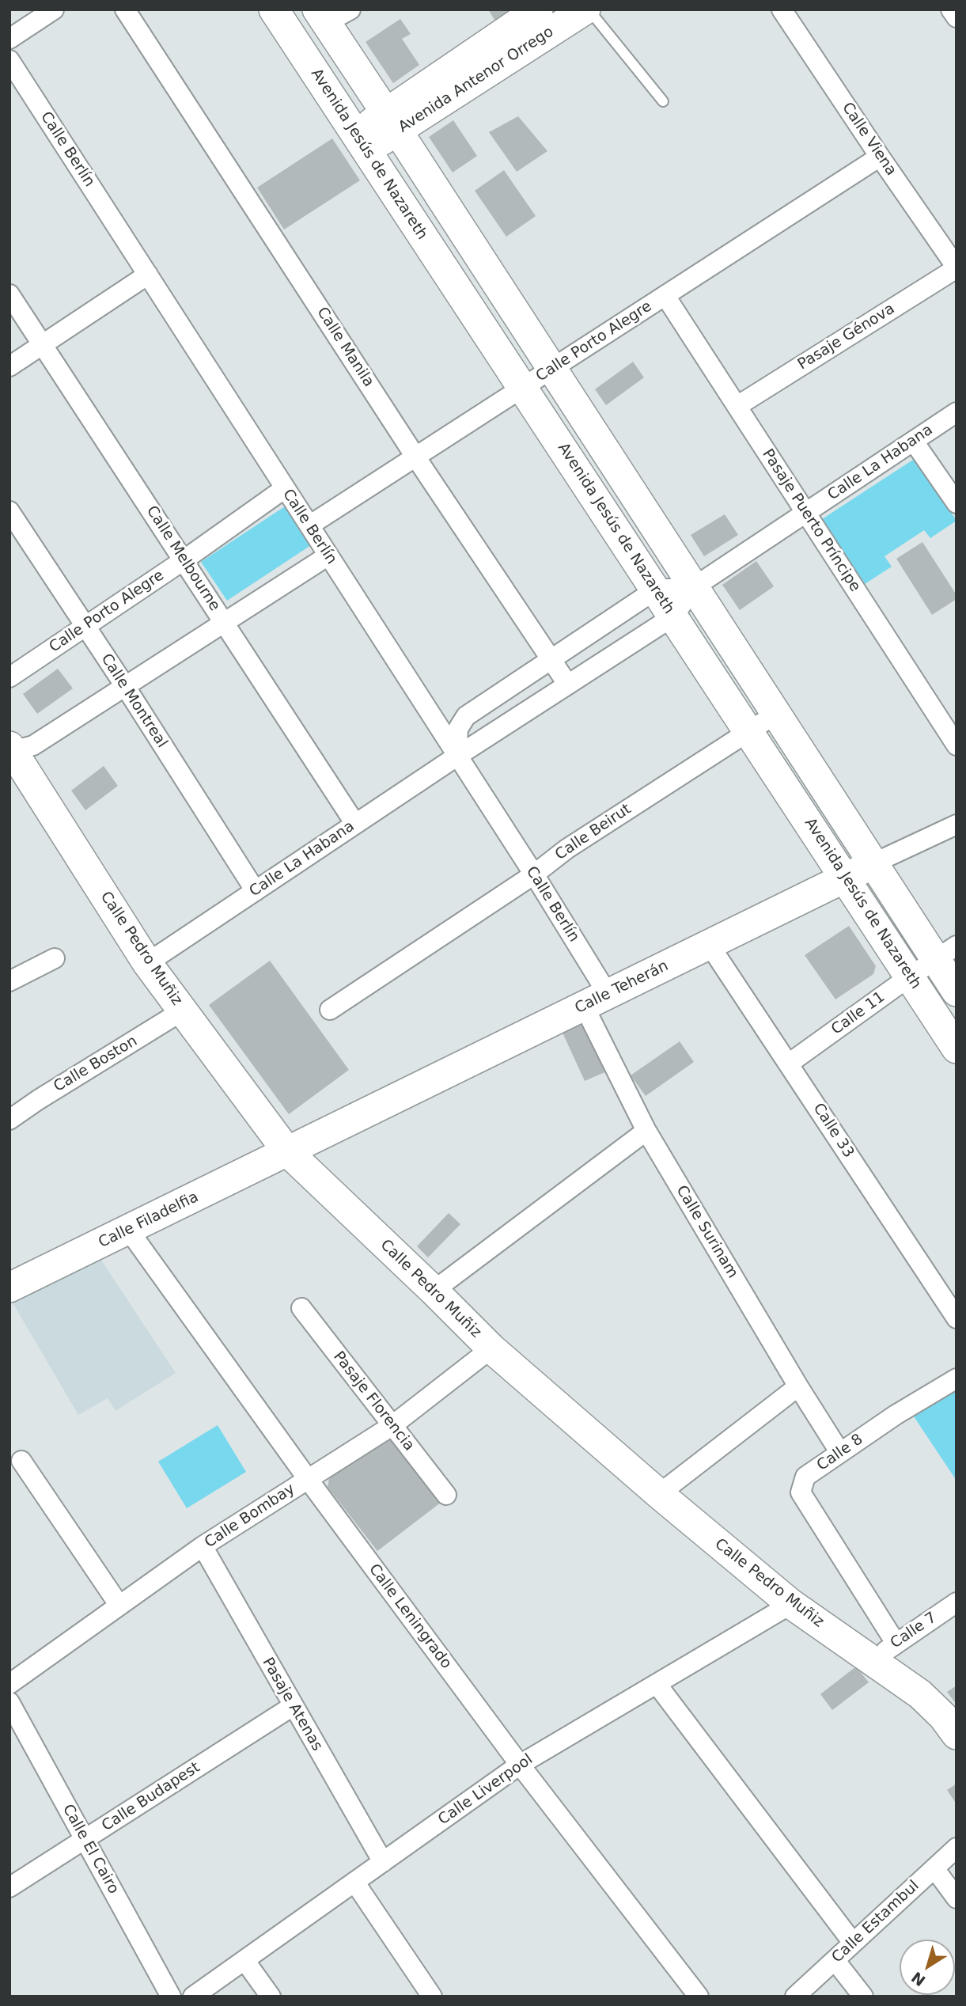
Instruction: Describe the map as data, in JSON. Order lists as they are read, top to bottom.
{
  "streets": {
    "street": [
      "Avenida Antenor Orrego",
      "Calle Viena",
      "Calle Berlín",
      "Avenida Jesús de Nazareth",
      "Pasaje Génova",
      "Calle Porto Alegre",
      "Calle Manila",
      "Calle La Habana",
      "Pasaje Puerto Príncipe",
      "Calle Melbourne",
      "Calle Montreal",
      "Calle Beirut",
      "Calle Pedro Muñiz",
      "Calle Teherán",
      "Calle 11",
      "Calle Boston",
      "Calle 33",
      "Calle Filadelfia",
      "Calle Surinam",
      "Pasaje Florencia",
      "Calle 8",
      "Calle Bombay",
      "Calle Leningrado",
      "Calle 7",
      "Pasaje Atenas",
      "Calle Liverpool",
      "Calle Budapest",
      "Calle El Cairo",
      "Calle Estambul"
    ]
  },
  "crossings": [
    ["Avenida Antenor Orrego", "Avenida Jesús de Nazareth"],
    ["Calle Viena", "Pasaje Génova"],
    ["Calle Viena", "Calle Porto Alegre"],
    ["Calle Berlín", "Calle Porto Alegre"],
    ["Calle Berlín", "Calle La Habana"],
    ["Calle Berlín", "Calle Beirut"],
    ["Calle Berlín", "Calle Teherán"],
    ["Calle Berlín", "Calle Surinam"],
    ["Avenida Jesús de Nazareth", "Calle Porto Alegre"],
    ["Avenida Jesús de Nazareth", "Calle La Habana"],
    ["Avenida Jesús de Nazareth", "Calle Beirut"],
    ["Avenida Jesús de Nazareth", "Calle Teherán"],
    ["Avenida Jesús de Nazareth", "Calle 11"],
    ["Pasaje Génova", "Pasaje Puerto Príncipe"],
    ["Calle Porto Alegre", "Calle Manila"],
    ["Calle Porto Alegre", "Pasaje Puerto Príncipe"],
    ["Calle Porto Alegre", "Calle Melbourne"],
    ["Calle Porto Alegre", "Calle Montreal"],
    ["Calle Manila", "Calle La Habana"],
    ["Calle La Habana", "Pasaje Puerto Príncipe"],
    ["Calle La Habana", "Calle Melbourne"],
    ["Calle La Habana", "Calle Montreal"],
    ["Calle La Habana", "Calle Pedro Muñiz"],
    ["Calle Pedro Muñiz", "Calle Teherán"],
    ["Calle Pedro Muñiz", "Calle Boston"],
    ["Calle Pedro Muñiz", "Calle Filadelfia"],
    ["Calle Pedro Muñiz", "Calle Bombay"],
    ["Calle Pedro Muñiz", "Calle 7"],
    ["Calle Pedro Muñiz", "Calle Liverpool"],
    ["Calle Teherán", "Calle 33"],
    ["Calle Teherán", "Calle Filadelfia"],
    ["Calle Teherán", "Calle Surinam"],
    ["Calle 11", "Calle 33"],
    ["Calle Filadelfia", "Calle Leningrado"],
    ["Calle Surinam", "Calle 8"],
    ["Pasaje Florencia", "Calle Bombay"],
    ["Calle 8", "Calle 7"],
    ["Calle Bombay", "Calle Leningrado"],
    ["Calle Bombay", "Pasaje Atenas"],
    ["Calle Leningrado", "Calle Liverpool"],
    ["Pasaje Atenas", "Calle Liverpool"],
    ["Pasaje Atenas", "Calle Budapest"],
    ["Calle Budapest", "Calle El Cairo"]
  ],
  "north": "bottom left"
}
